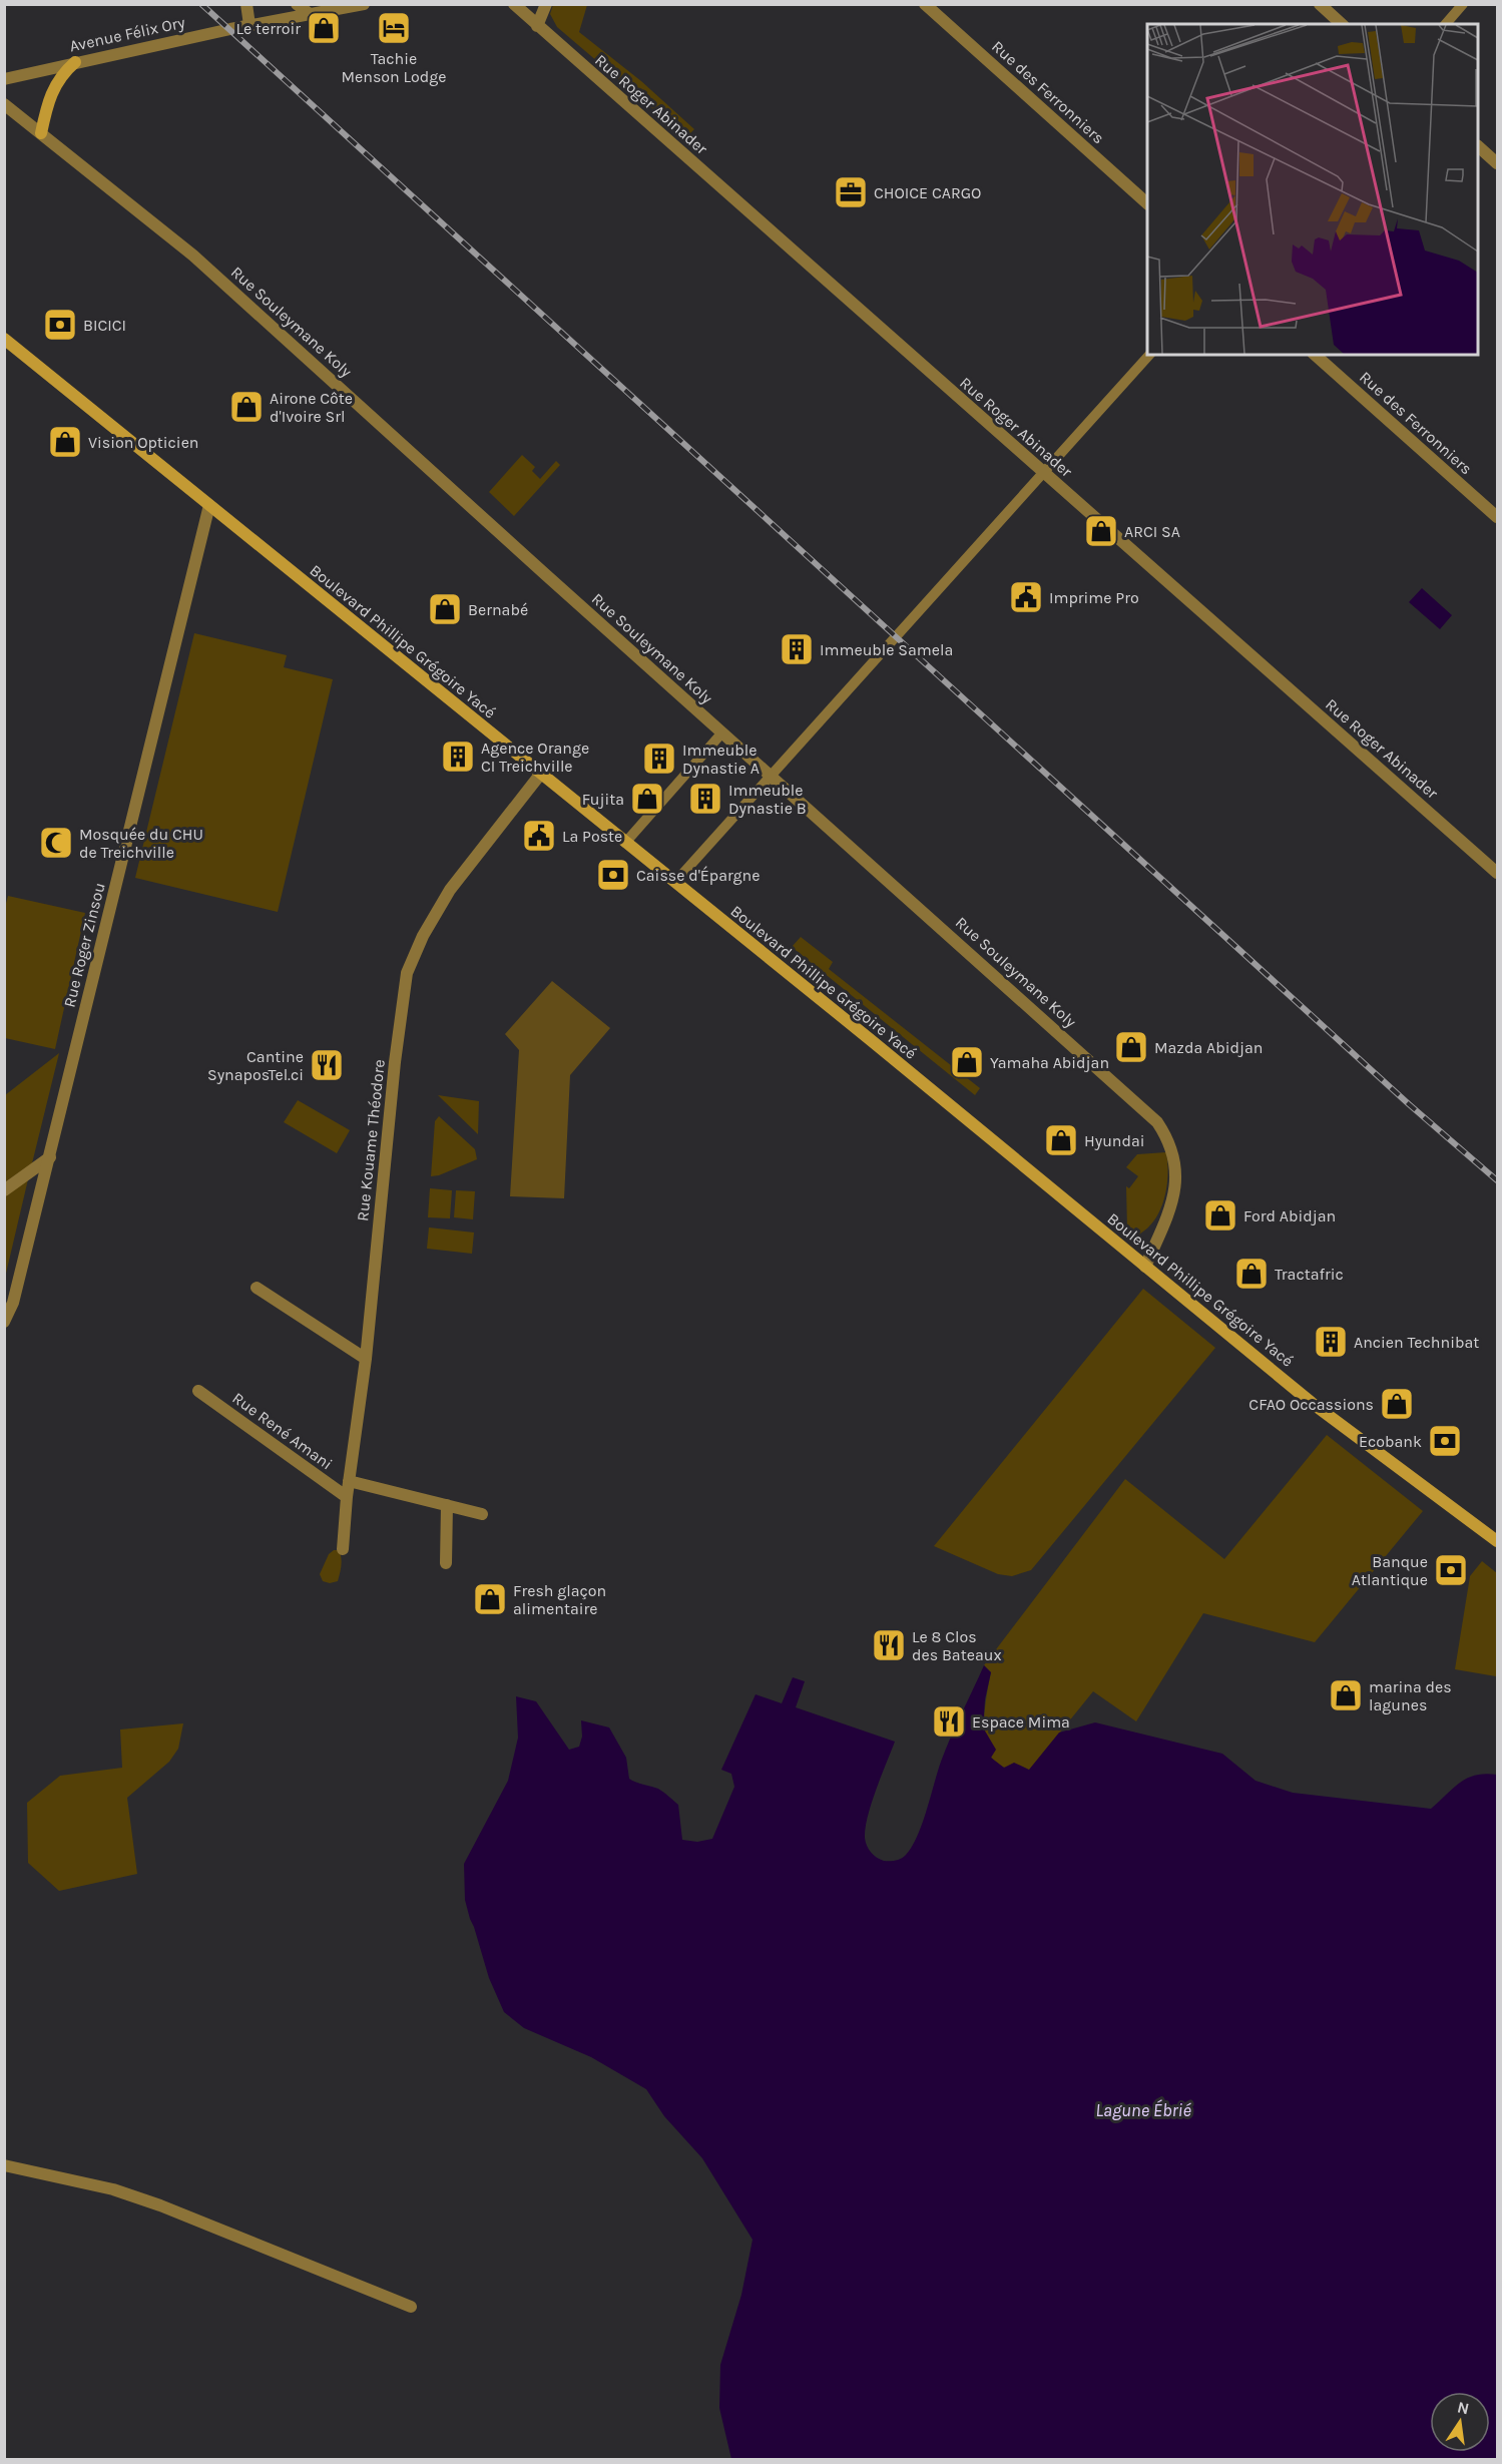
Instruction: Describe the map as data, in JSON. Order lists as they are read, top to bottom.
{
  "streets": {
    "main road": ["Boulevard Phillipe Grégoire Yacé"],
    "street": [
      "Avenue Félix Ory",
      "Rue des Ferronniers",
      "Rue Roger Abinader",
      "Rue Souleymane Koly",
      "Rue Roger Zinsou",
      "Rue Kouame Théodore",
      "Rue René Amani"
    ]
  },
  "crossings": [
    ["Rue Souleymane Koly", "Boulevard Phillipe Grégoire Yacé"],
    ["Boulevard Phillipe Grégoire Yacé", "Rue Roger Zinsou"],
    ["Boulevard Phillipe Grégoire Yacé", "Rue Kouame Théodore"],
    ["Rue Kouame Théodore", "Rue René Amani"]
  ],
  "water": ["Lagune Ébrié"],
  "places": {
    "shop": [
      "Le terroir",
      "Airone Côte d'Ivoire Srl",
      "Vision Opticien",
      "ARCI SA",
      "Bernabé",
      "Fujita",
      "Mazda Abidjan",
      "Yamaha Abidjan",
      "Hyundai",
      "Ford Abidjan",
      "Tractafric",
      "CFAO Occassions",
      "Fresh glaçon alimentaire",
      "marina des lagunes"
    ],
    "hotel": ["Tachie Menson Lodge"],
    "office": ["CHOICE CARGO"],
    "bank": [
      "BICICI",
      "Caisse d'Épargne",
      "Ecobank",
      "Banque Atlantique"
    ],
    "public building": ["Imprime Pro", "La Poste"],
    "building": [
      "Immeuble Samela",
      "Agence Orange CI Treichville",
      "Immeuble Dynastie A",
      "Immeuble Dynastie B",
      "Ancien Technibat"
    ],
    "mosque": ["Mosquée du CHU de Treichville"],
    "restaurant": ["Cantine SynaposTel.ci", "Le 8 Clos des Bateaux", "Espace Mima"]
  },
  "north": "top"
}
